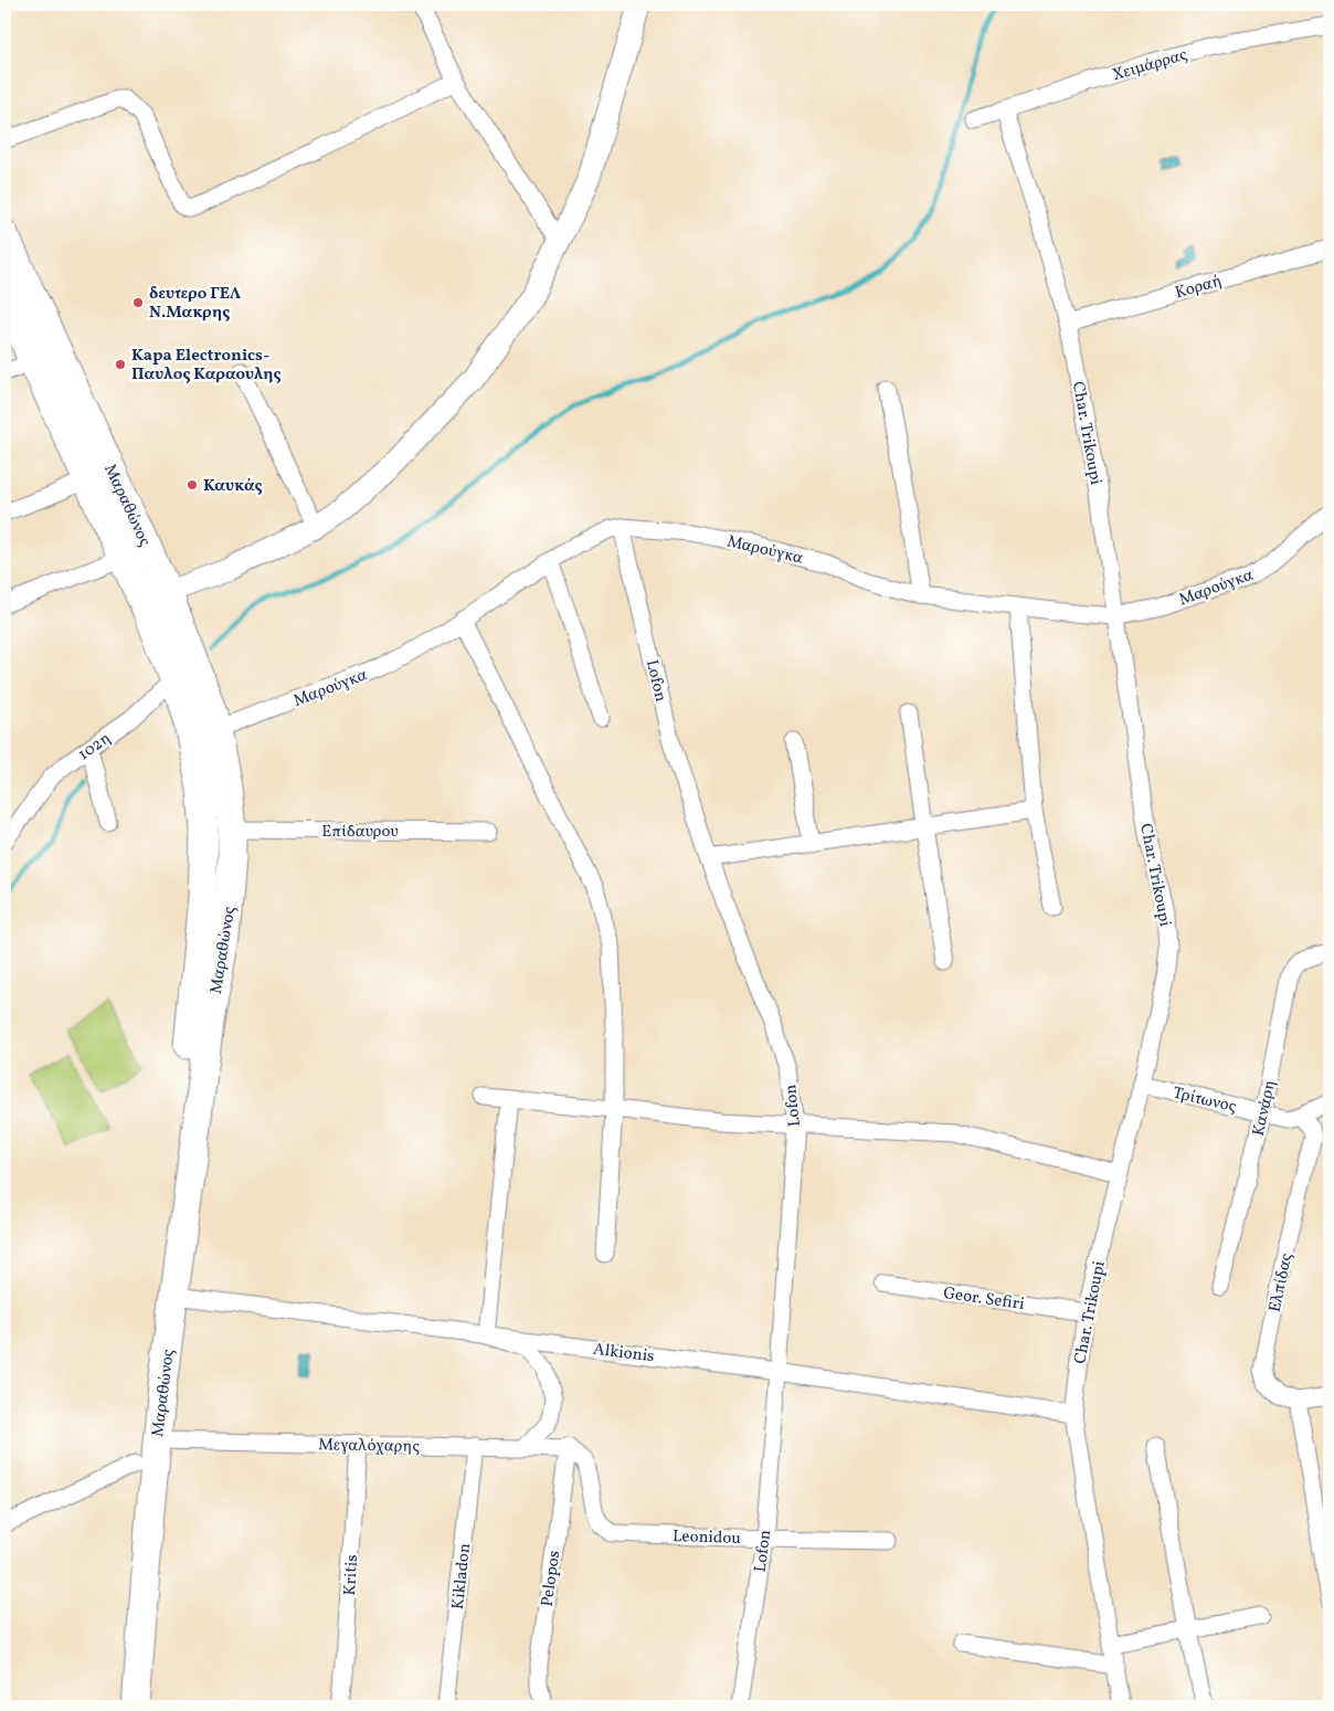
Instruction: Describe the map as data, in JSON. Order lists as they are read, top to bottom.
{
  "streets": {
    "main road": ["Μαραθώνος"],
    "street": [
      "Χειμάρρας",
      "Κοραή",
      "Char. Trikoupi",
      "Μαρούγκα",
      "Lofon",
      "102η",
      "Επίδαυρου",
      "Τρίτωνος",
      "Κανάρη",
      "Ελπίδας",
      "Geor. Sefiri",
      "Alkionis",
      "Μεγαλόχαρης",
      "Leonidou",
      "Kritis",
      "Kikladon",
      "Pelopos"
    ]
  },
  "crossings": [
    ["Χειμάρρας", "Char. Trikoupi"],
    ["Κοραή", "Char. Trikoupi"],
    ["Char. Trikoupi", "Μαρούγκα"],
    ["Char. Trikoupi", "Τρίτωνος"],
    ["Char. Trikoupi", "Geor. Sefiri"],
    ["Char. Trikoupi", "Alkionis"],
    ["Μαραθώνος", "Μαρούγκα"],
    ["Μαραθώνος", "102η"],
    ["Μαραθώνος", "Επίδαυρου"],
    ["Μαραθώνος", "Alkionis"],
    ["Μαραθώνος", "Μεγαλόχαρης"],
    ["Μαρούγκα", "Lofon"],
    ["Lofon", "Alkionis"],
    ["Lofon", "Leonidou"],
    ["Τρίτωνος", "Κανάρη"],
    ["Τρίτωνος", "Ελπίδας"],
    ["Μεγαλόχαρης", "Leonidou"],
    ["Μεγαλόχαρης", "Kritis"],
    ["Μεγαλόχαρης", "Kikladon"],
    ["Μεγαλόχαρης", "Pelopos"],
    ["Leonidou", "Pelopos"]
  ],
  "places": ["δευτερο ΓΕΛ Ν.Μακρης", "Kapa Electronics- Παυλος Καραουλης", "Καυκάς"]
}
